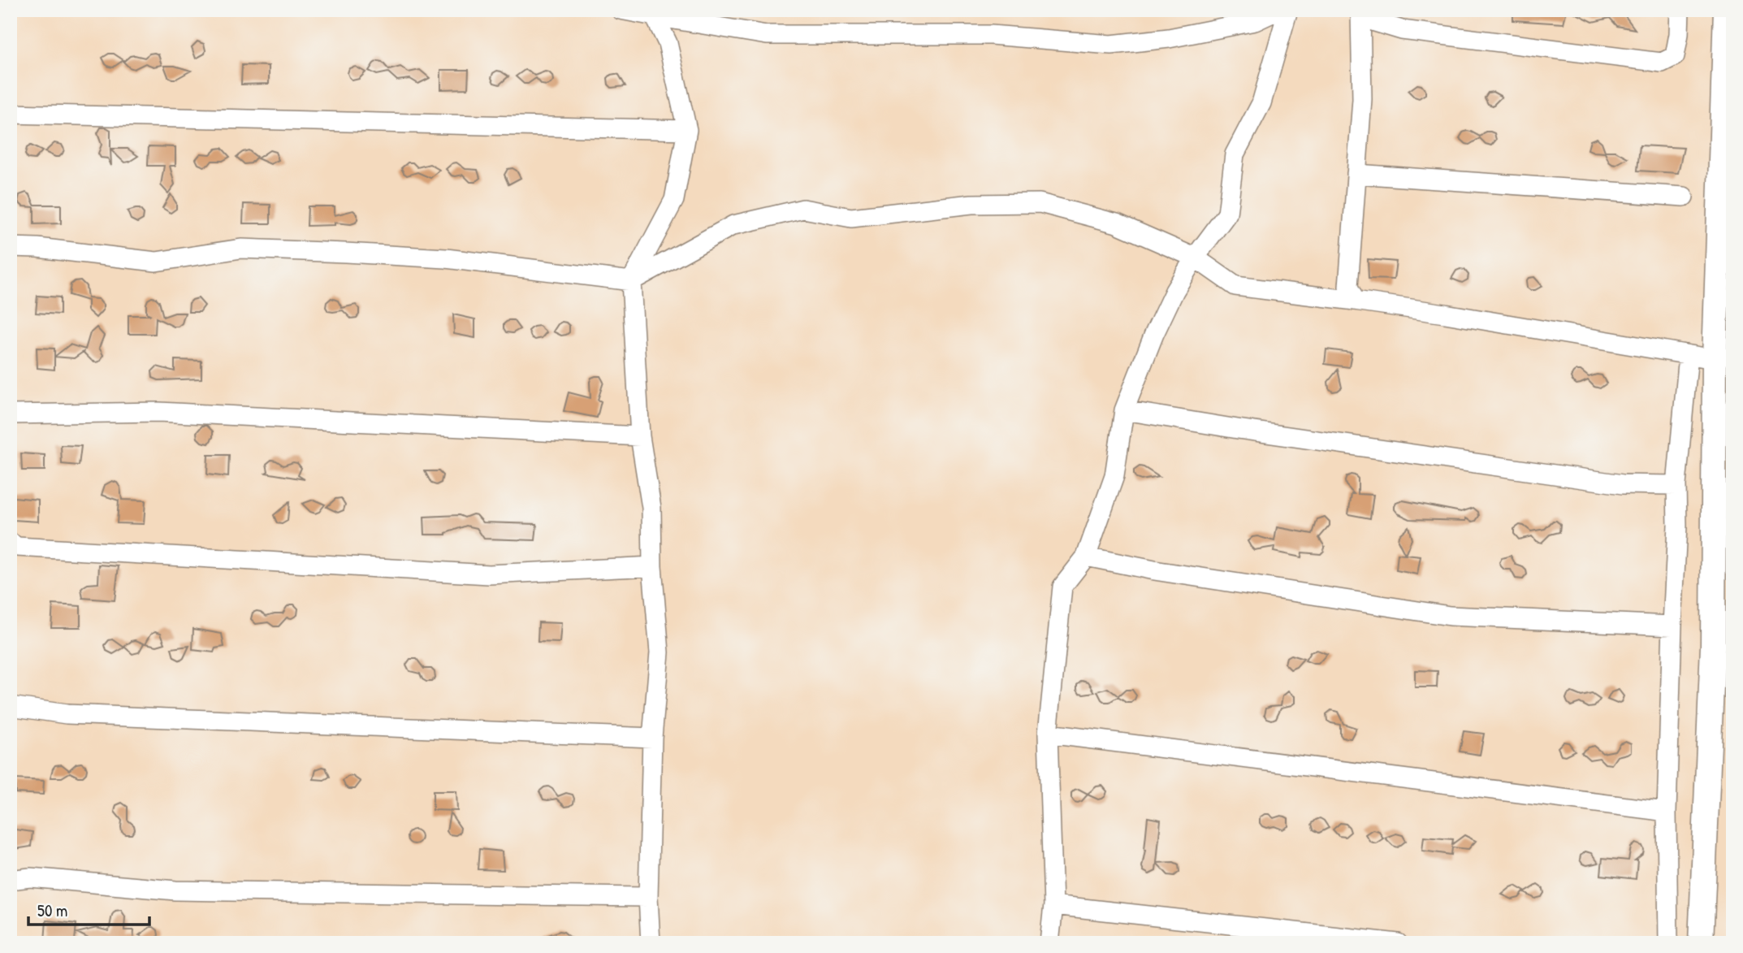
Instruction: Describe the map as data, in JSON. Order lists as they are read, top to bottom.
{
  "scale_bar": "50 m"
}
